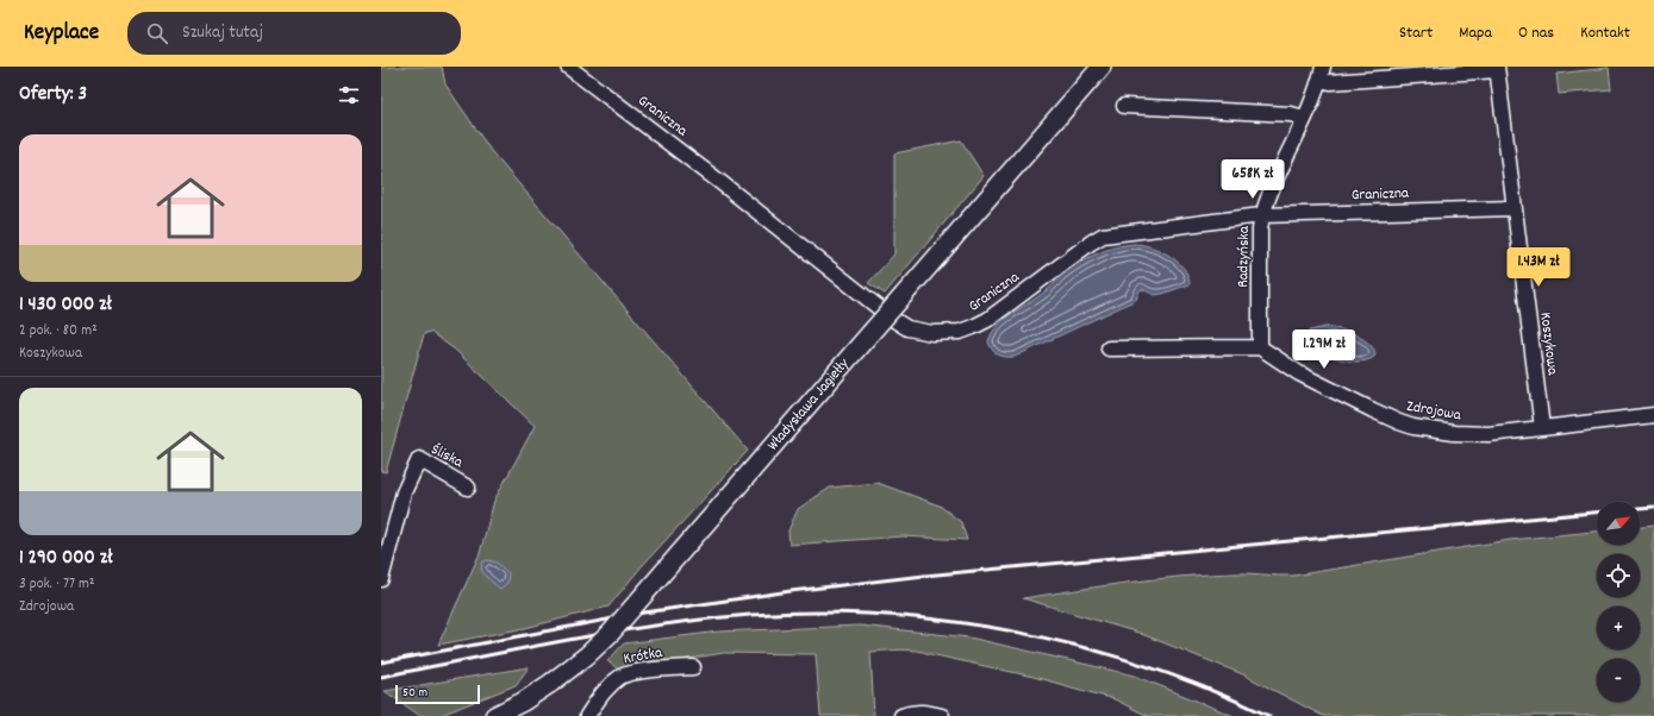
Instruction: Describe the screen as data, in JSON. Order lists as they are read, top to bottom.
{
  "streets": {
    "main road": ["Władysława Jagiełły"],
    "street": [
      "Graniczna",
      "Radzyńska",
      "Koszykowa",
      "Zdrojowa",
      "Śliska",
      "Krótka"
    ]
  },
  "crossings": [
    ["Graniczna", "Radzyńska"],
    ["Graniczna", "Koszykowa"],
    ["Radzyńska", "Zdrojowa"],
    ["Koszykowa", "Zdrojowa"]
  ],
  "scale_bar": "50 m",
  "north": "top right",
  "page": {
    "header": "Keyplace",
    "search": "Szukaj tutaj",
    "nav": [
      "Start",
      "Mapa",
      "O nas",
      "Kontakt"
    ],
    "heading": "Oferty: 3",
    "list": [
      {
        "name": "1 430 000 zł",
        "note": "2 pok. · 80 m² · Koszykowa"
      },
      {
        "name": "1 290 000 zł",
        "note": "3 pok. · 77 m² · Zdrojowa"
      }
    ],
    "price": ["658K zł", "1.43M zł", "1.29M zł"],
    "map_buttons": ["+", "−"],
    "scale": "50 m"
  }
}
